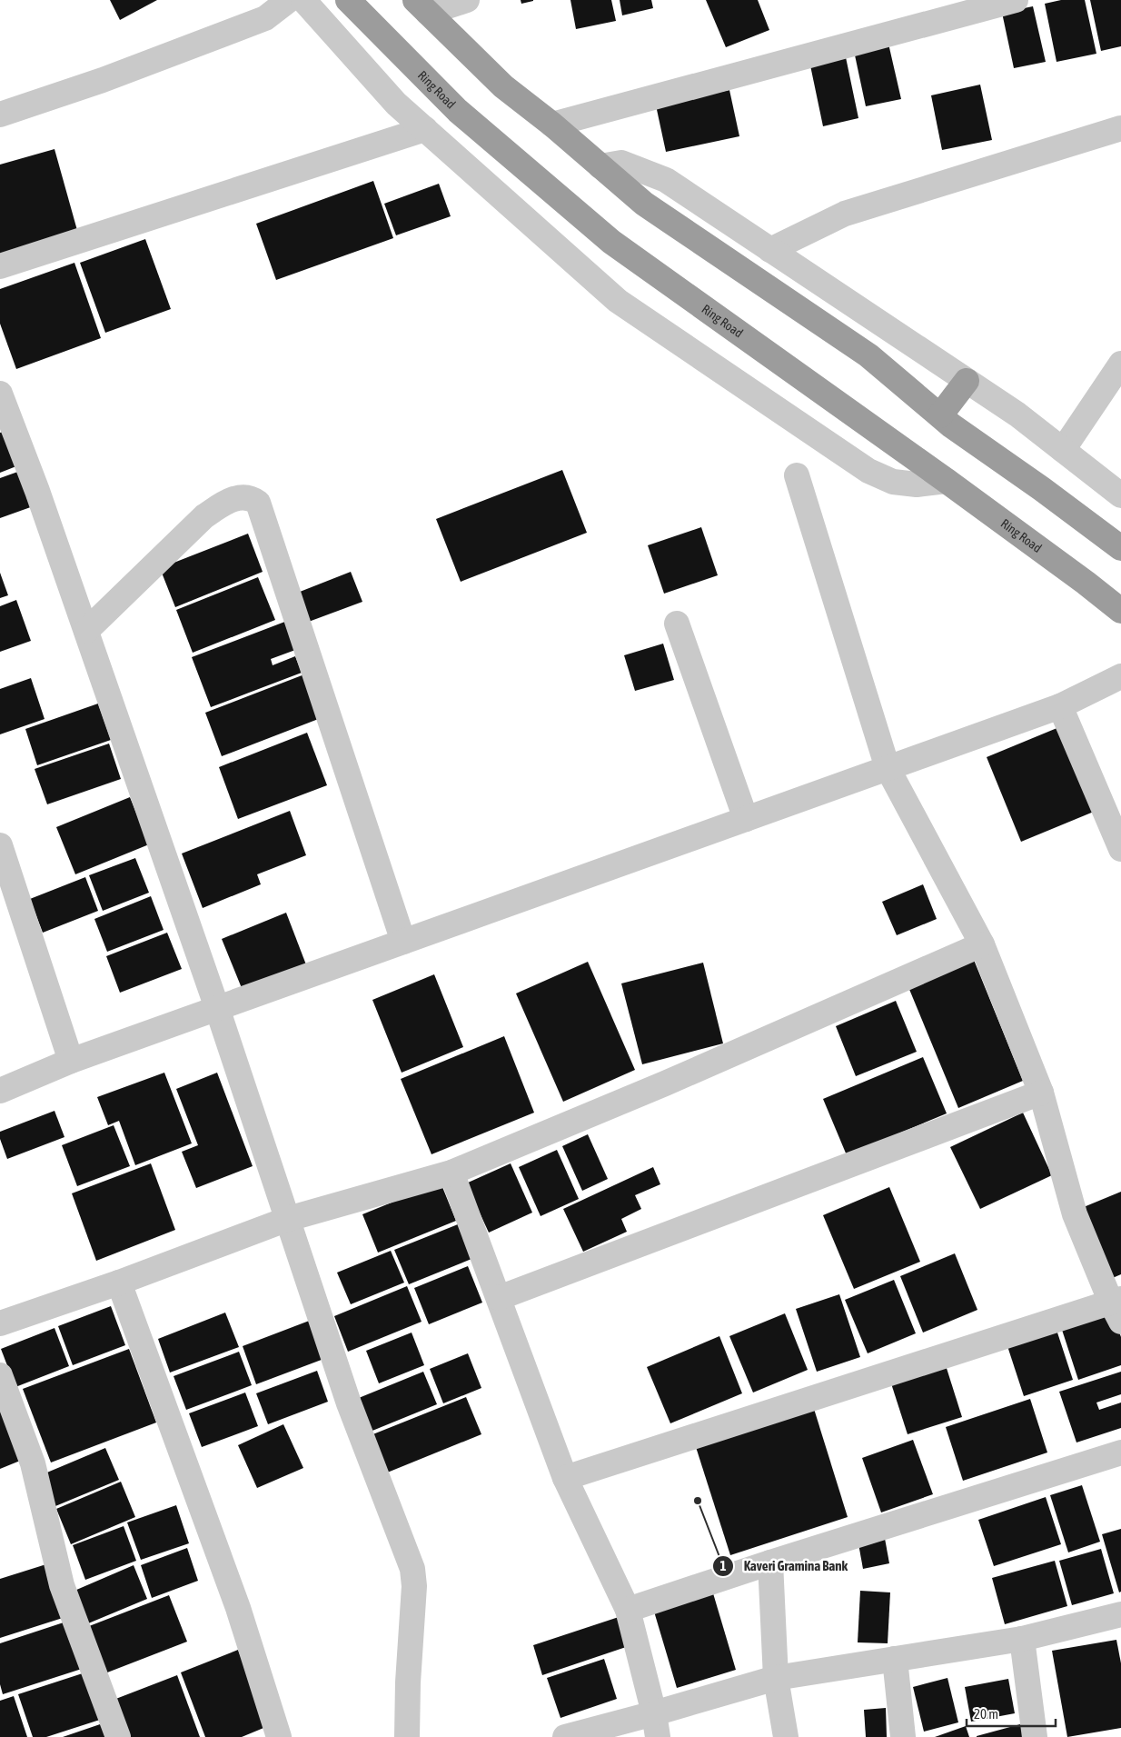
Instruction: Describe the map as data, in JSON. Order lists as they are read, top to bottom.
{
  "streets": {
    "highway": ["Ring Road"]
  },
  "places": ["Kaveri Gramina Bank"],
  "scale_bar": "20 m"
}
